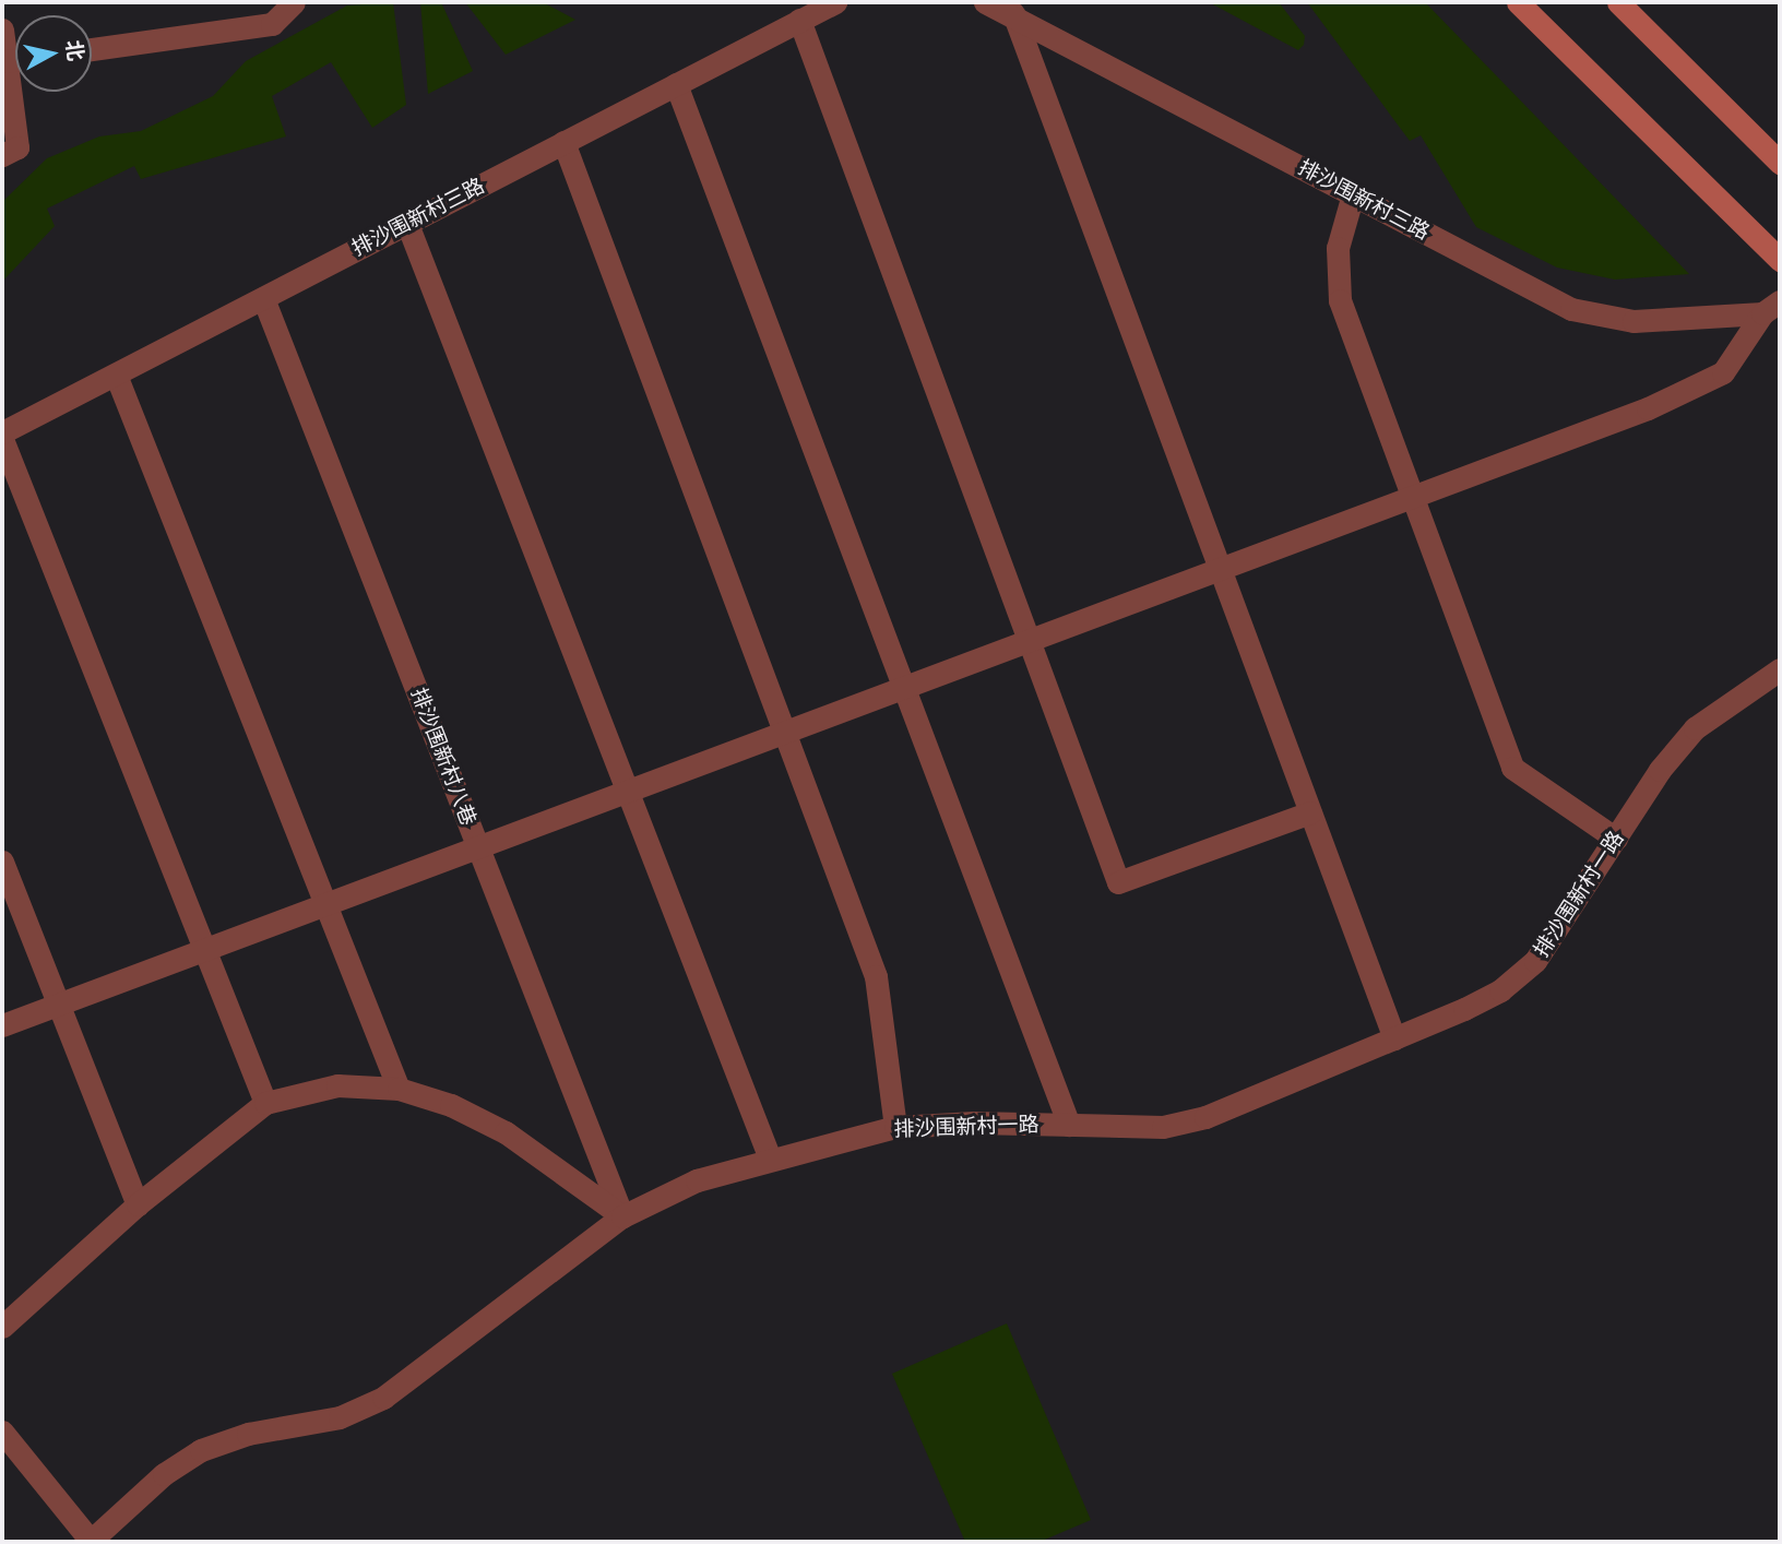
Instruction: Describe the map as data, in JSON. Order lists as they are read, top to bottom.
{
  "streets": {
    "street": ["排沙围新村三路", "排沙围新村八巷", "排沙围新村一路"]
  },
  "crossings": [
    ["排沙围新村三路", "排沙围新村八巷"],
    ["排沙围新村八巷", "排沙围新村一路"]
  ],
  "north": "right"
}
